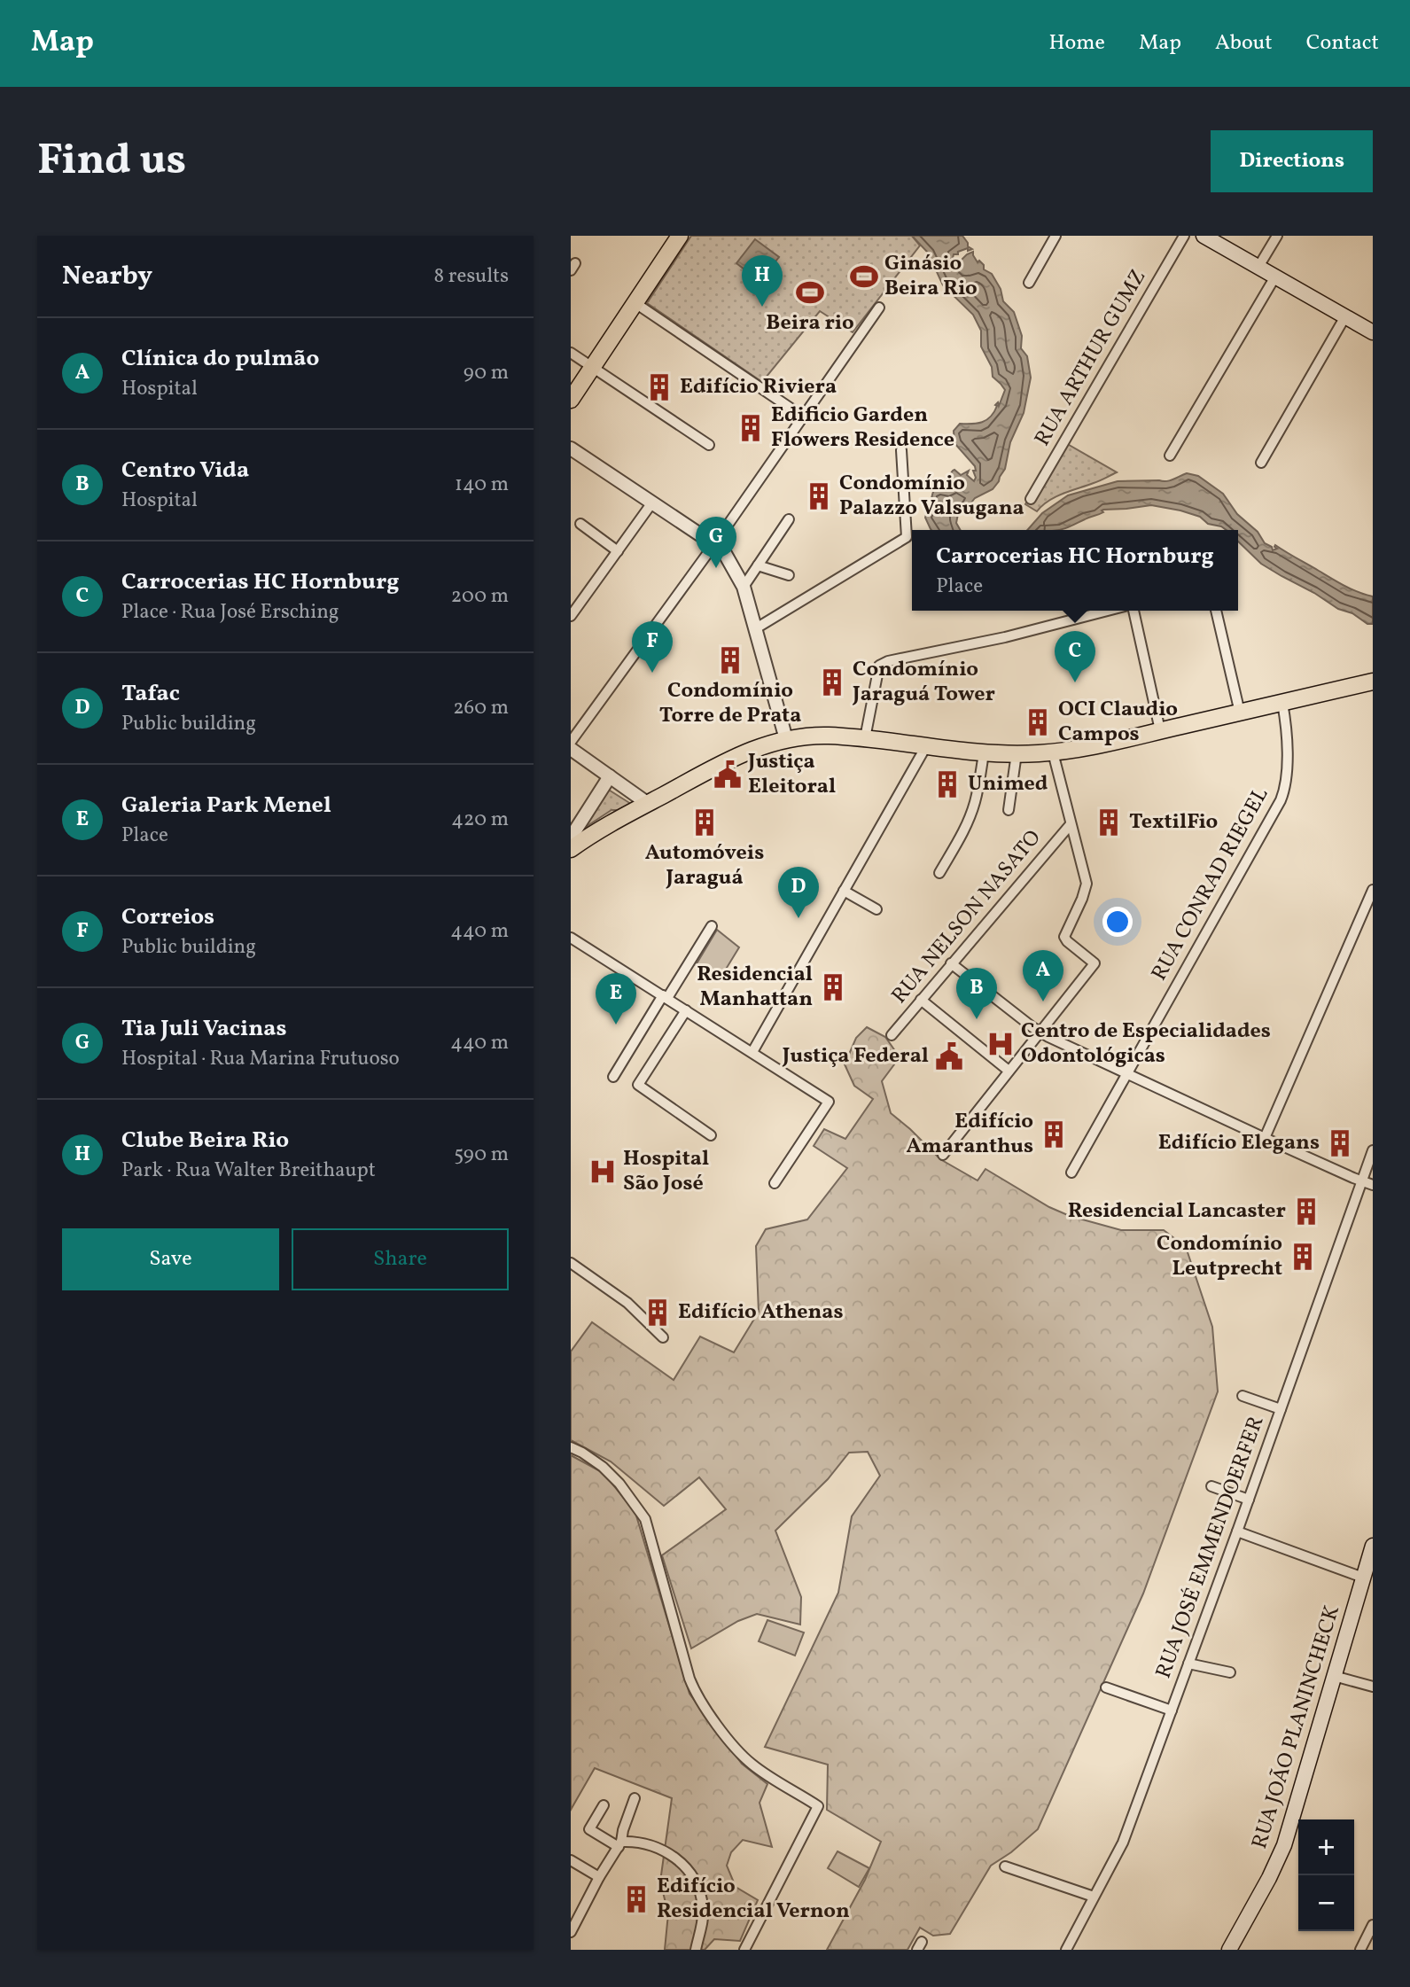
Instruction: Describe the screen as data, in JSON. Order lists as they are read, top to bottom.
{
  "streets": {
    "main road": ["RUA JOÃO PLANINCHECK"],
    "street": [
      "RUA ARTHUR GUMZ",
      "RUA CONRAD RIEGEL",
      "RUA NELSON NASATO",
      "RUA JOSÉ EMMENDOERFER"
    ]
  },
  "places": {
    "sports": ["Ginásio Beira Rio", "Beira rio"],
    "building": [
      "Edifício Riviera",
      "Edificio Garden Flowers Residence",
      "Condomínio Palazzo Valsugana",
      "Condomínio Torre de Prata",
      "Condomínio Jaraguá Tower",
      "OCI Claudio Campos",
      "Unimed",
      "Automóveis Jaraguá",
      "TextilFio",
      "Residencial Manhattan",
      "Edifício Amaranthus",
      "Edifício Elegans",
      "Residencial Lancaster",
      "Condomínio Leutprecht",
      "Edifício Athenas",
      "Edifício Residencial Vernon"
    ],
    "public building": ["Justiça Eleitoral", "Justiça Federal"],
    "hospital": ["Centro de Especialidades Odontológicas", "Hospital São José"]
  },
  "page": {
    "header": "Map",
    "nav": [
      "Home",
      "Map",
      "About",
      "Contact"
    ],
    "buttons": [
      "Directions",
      ["Save", "Share"]
    ],
    "title": "Find us",
    "heading": ["Nearby", "8 results"],
    "pins": [
      "H",
      "G",
      "F",
      "C",
      "D",
      "A",
      "B",
      "E"
    ],
    "list": [
      {
        "mark": "A",
        "name": "Clínica do pulmão",
        "note": "Hospital",
        "value": "90 m"
      },
      {
        "mark": "B",
        "name": "Centro Vida",
        "note": "Hospital",
        "value": "140 m"
      },
      {
        "mark": "C",
        "name": "Carrocerias HC Hornburg",
        "note": "Place · Rua José Ersching",
        "value": "200 m"
      },
      {
        "mark": "D",
        "name": "Tafac",
        "note": "Public building",
        "value": "260 m"
      },
      {
        "mark": "E",
        "name": "Galeria Park Menel",
        "note": "Place",
        "value": "420 m"
      },
      {
        "mark": "F",
        "name": "Correios",
        "note": "Public building",
        "value": "440 m"
      },
      {
        "mark": "G",
        "name": "Tia Juli Vacinas",
        "note": "Hospital · Rua Marina Frutuoso",
        "value": "440 m"
      },
      {
        "mark": "H",
        "name": "Clube Beira Rio",
        "note": "Park · Rua Walter Breithaupt",
        "value": "590 m"
      }
    ],
    "popup": ["Carrocerias HC Hornburg", "Place"],
    "map_buttons": ["+", "−"]
  }
}
